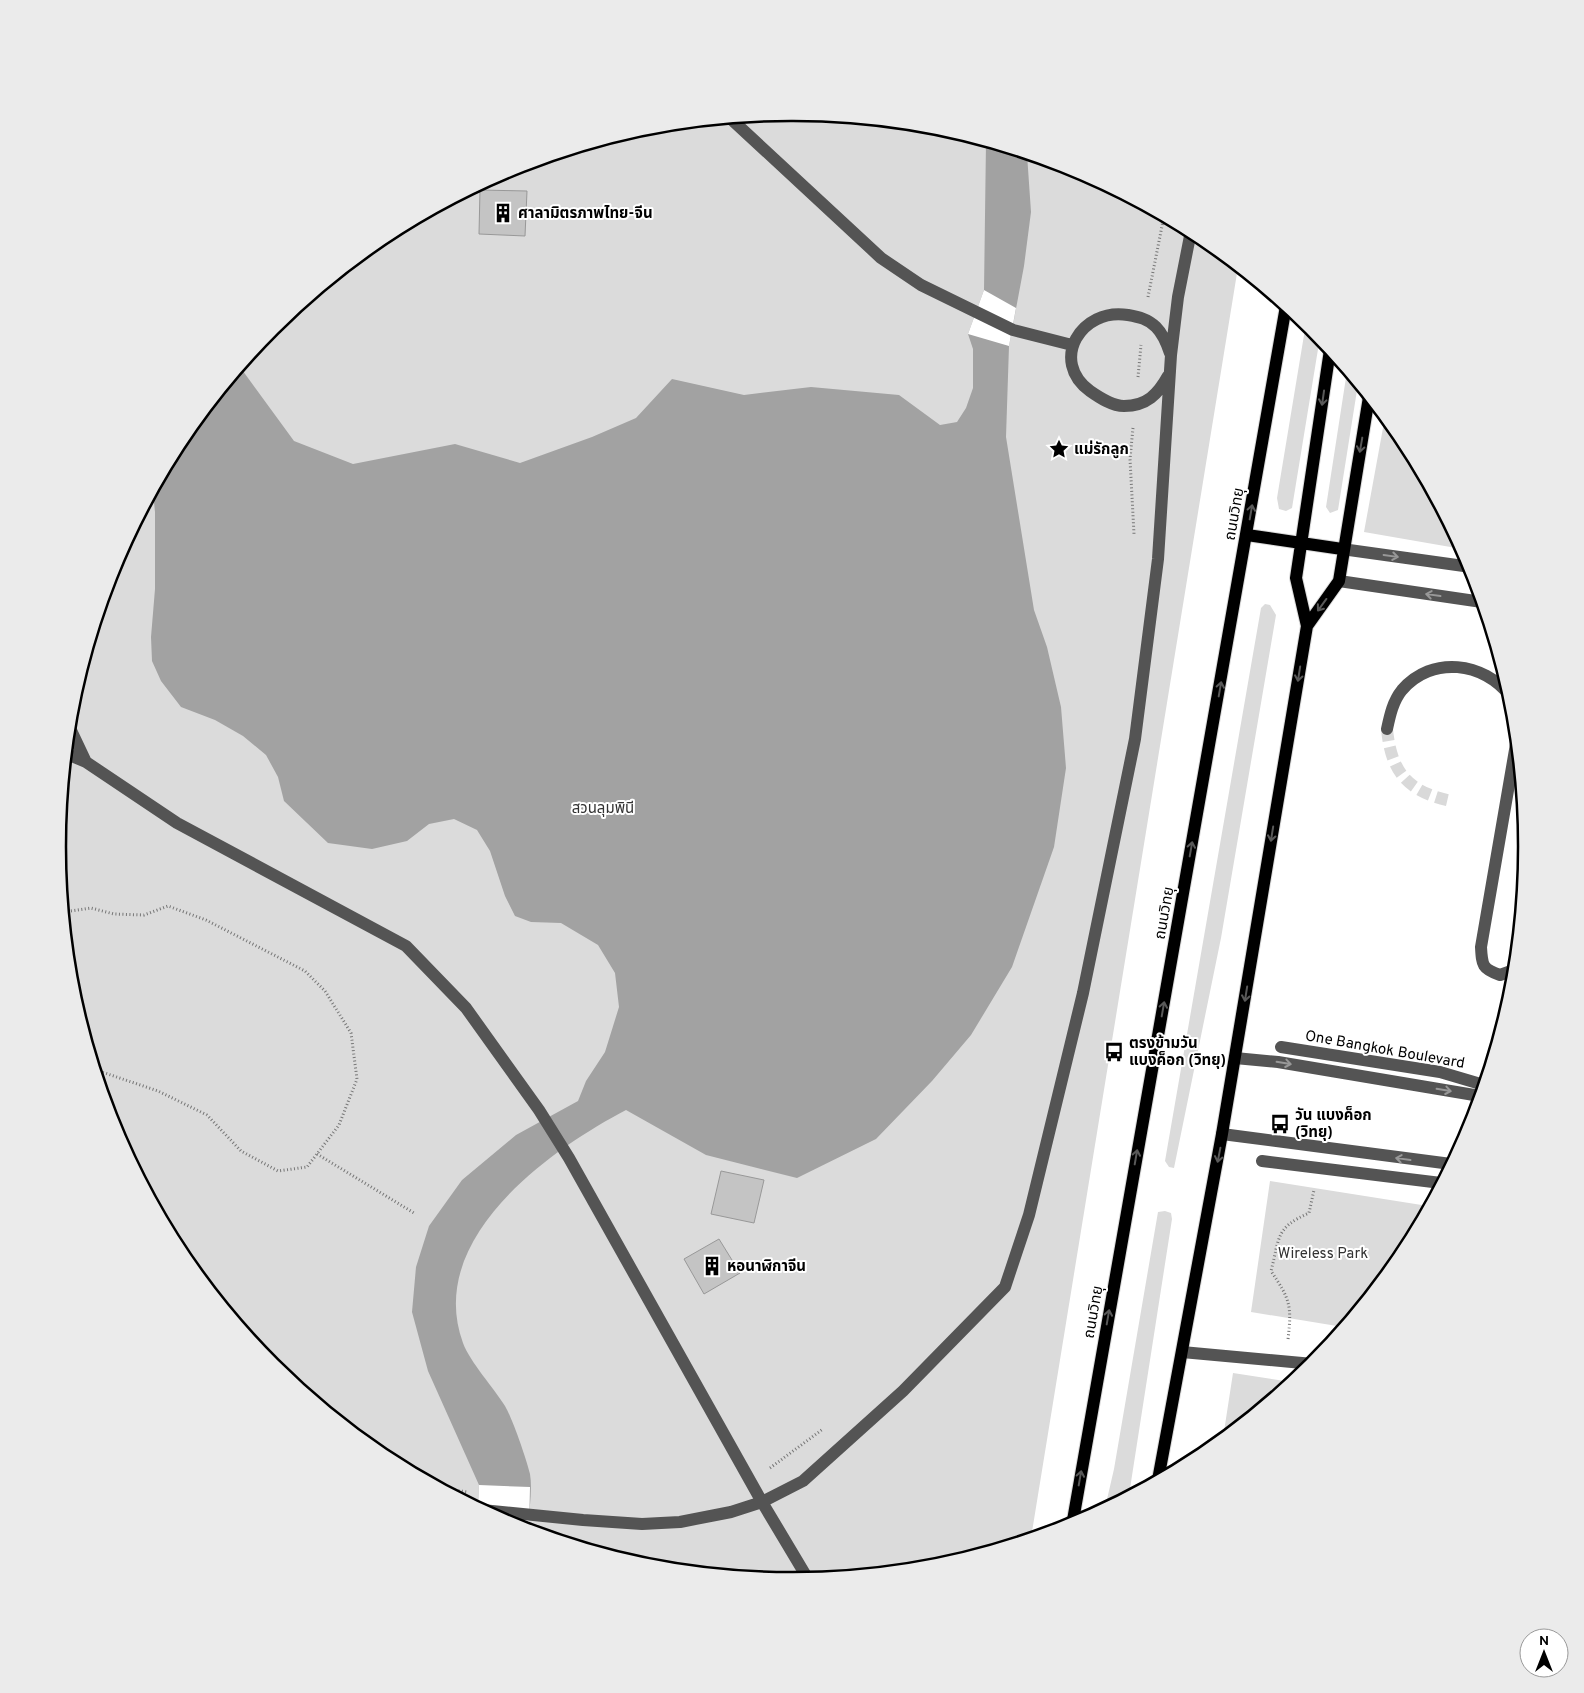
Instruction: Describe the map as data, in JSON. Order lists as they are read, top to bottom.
{
  "streets": {
    "main road": ["ถนนวิทยุ"],
    "street": ["One Bangkok Boulevard"]
  },
  "parks": ["สวนลุมพินี", "Wireless Park"],
  "places": {
    "building": ["ศาลามิตรภาพไทย-จีน", "หอนาฬิกาจีน"],
    "place": ["แม่รักลูก"],
    "bus stop": ["ตรงข้ามวัน แบงค็อก (วิทยุ)", "วัน แบงค็อก (วิทยุ)"]
  },
  "north": "top"
}
